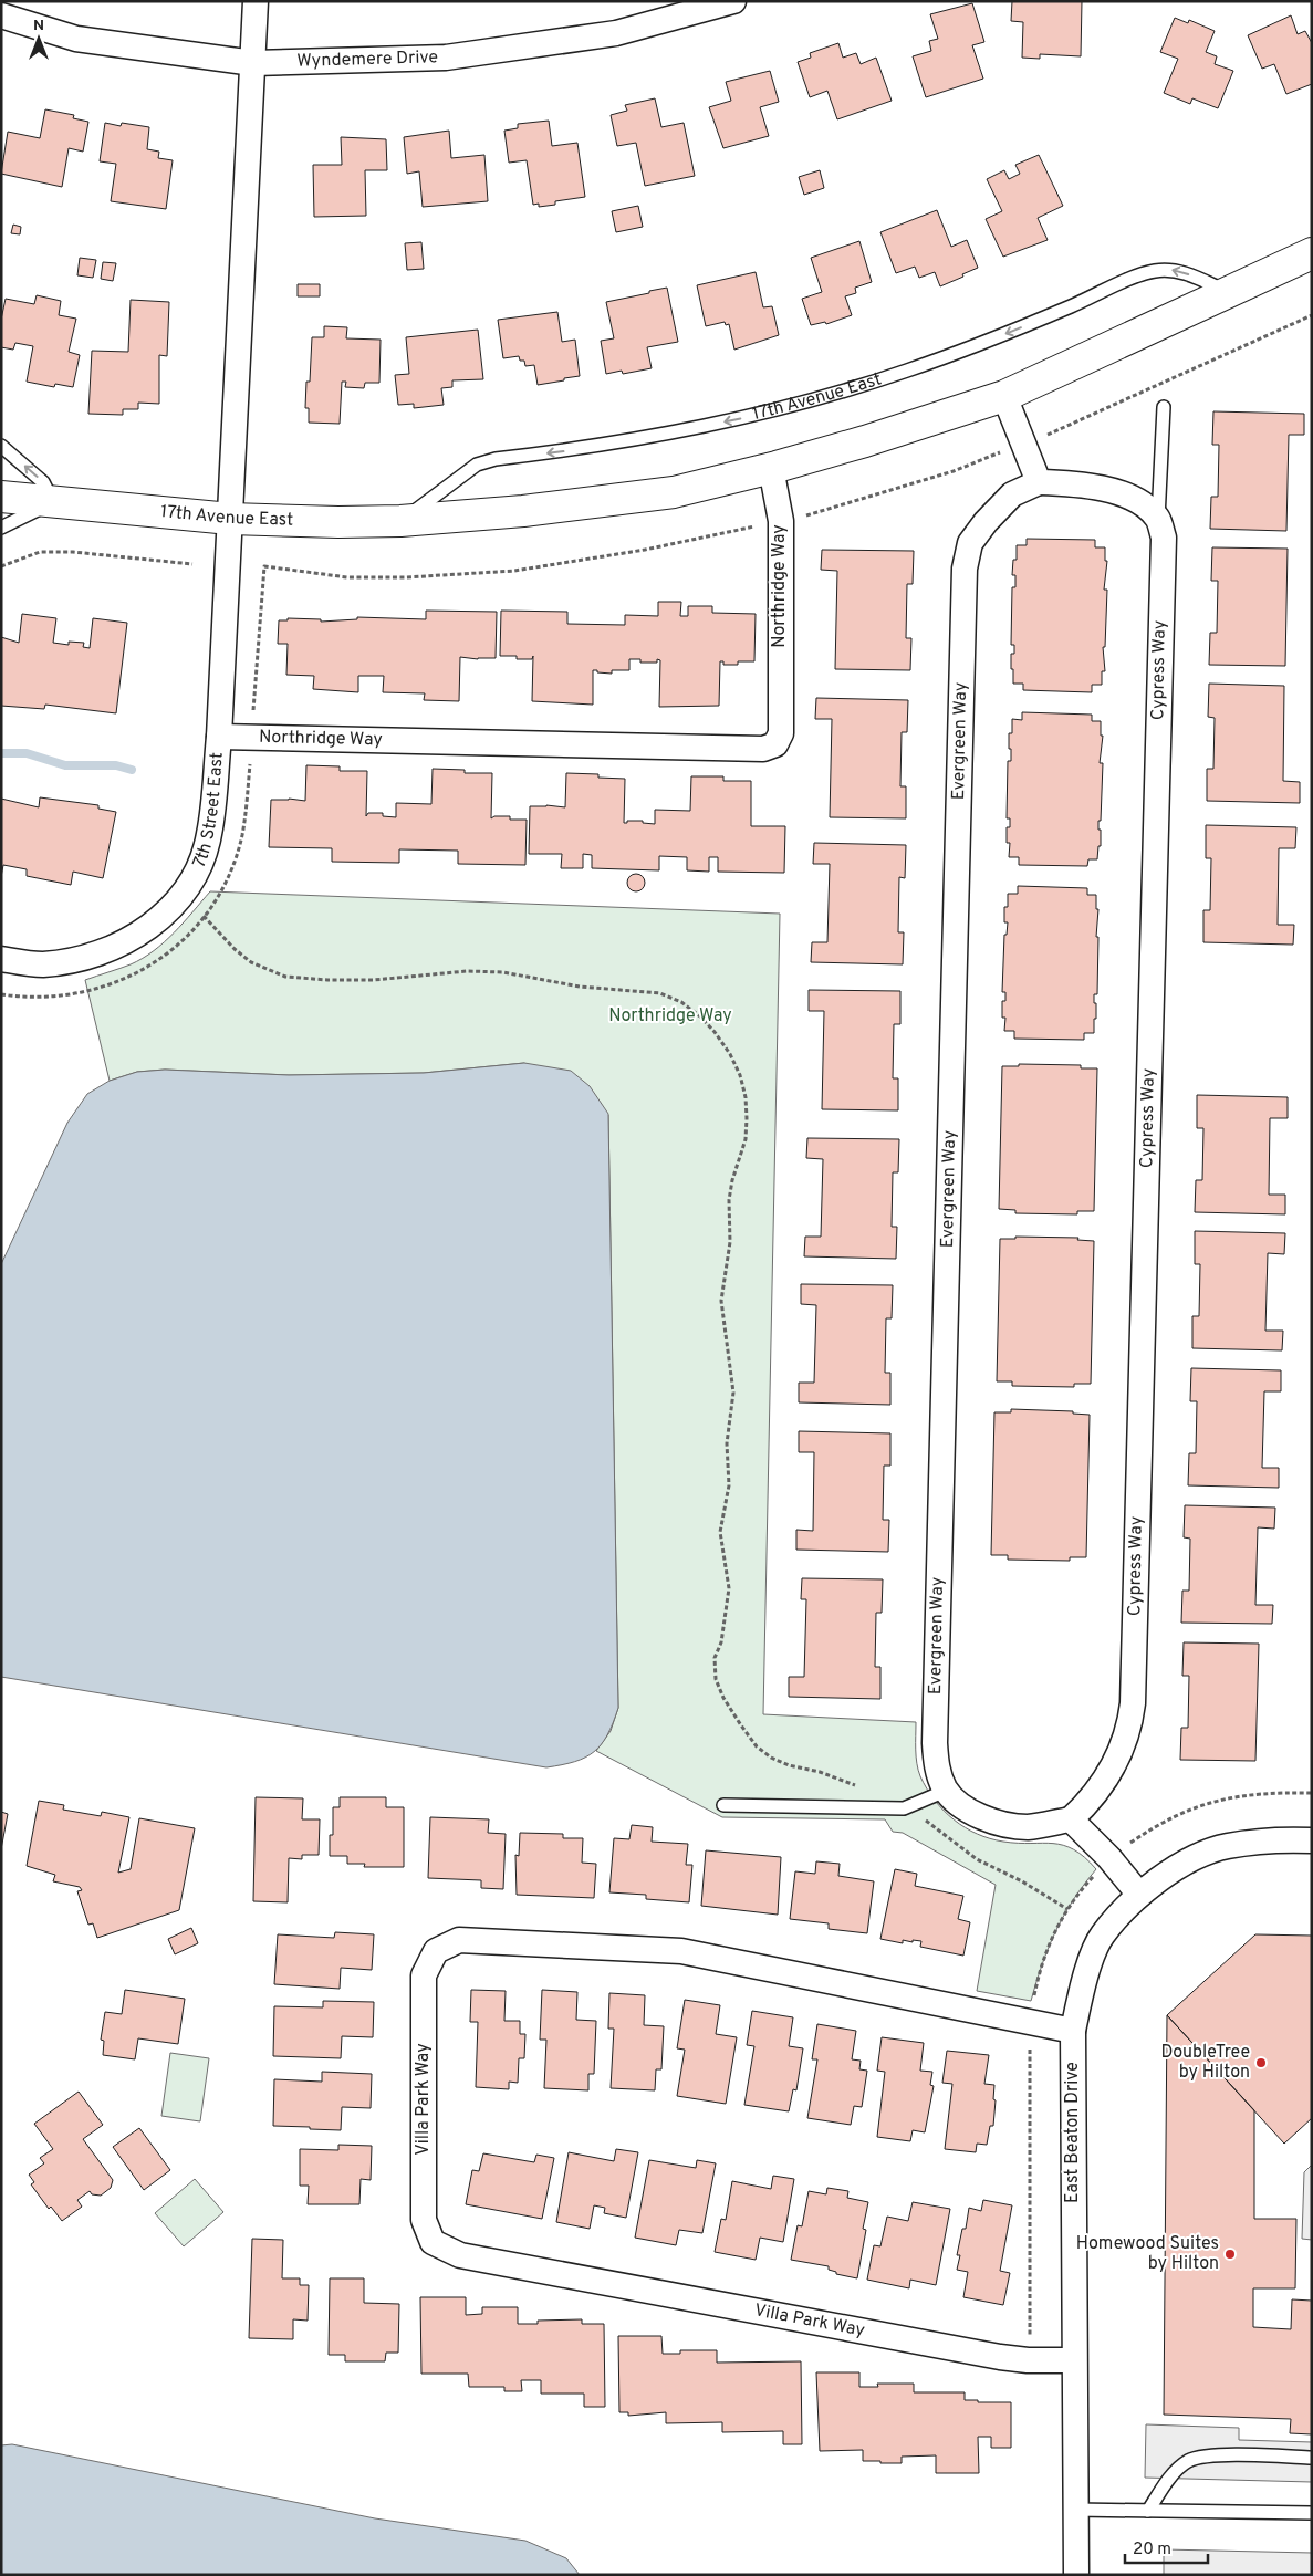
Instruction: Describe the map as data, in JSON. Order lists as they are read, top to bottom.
{
  "streets": {
    "street": [
      "Wyndemere Drive",
      "17th Avenue East",
      "Northridge Way",
      "Cypress Way",
      "Evergreen Way",
      "7th Street East",
      "Villa Park Way",
      "East Beaton Drive"
    ]
  },
  "crossings": [
    ["Wyndemere Drive", "7th Street East"],
    ["17th Avenue East", "Northridge Way"],
    ["17th Avenue East", "7th Street East"],
    ["Northridge Way", "7th Street East"],
    ["Cypress Way", "Evergreen Way"],
    ["Villa Park Way", "East Beaton Drive"]
  ],
  "parks": ["Northridge Way"],
  "places": ["DoubleTree by Hilton", "Homewood Suites by Hilton"],
  "scale_bar": "20 m",
  "north": "top"
}
